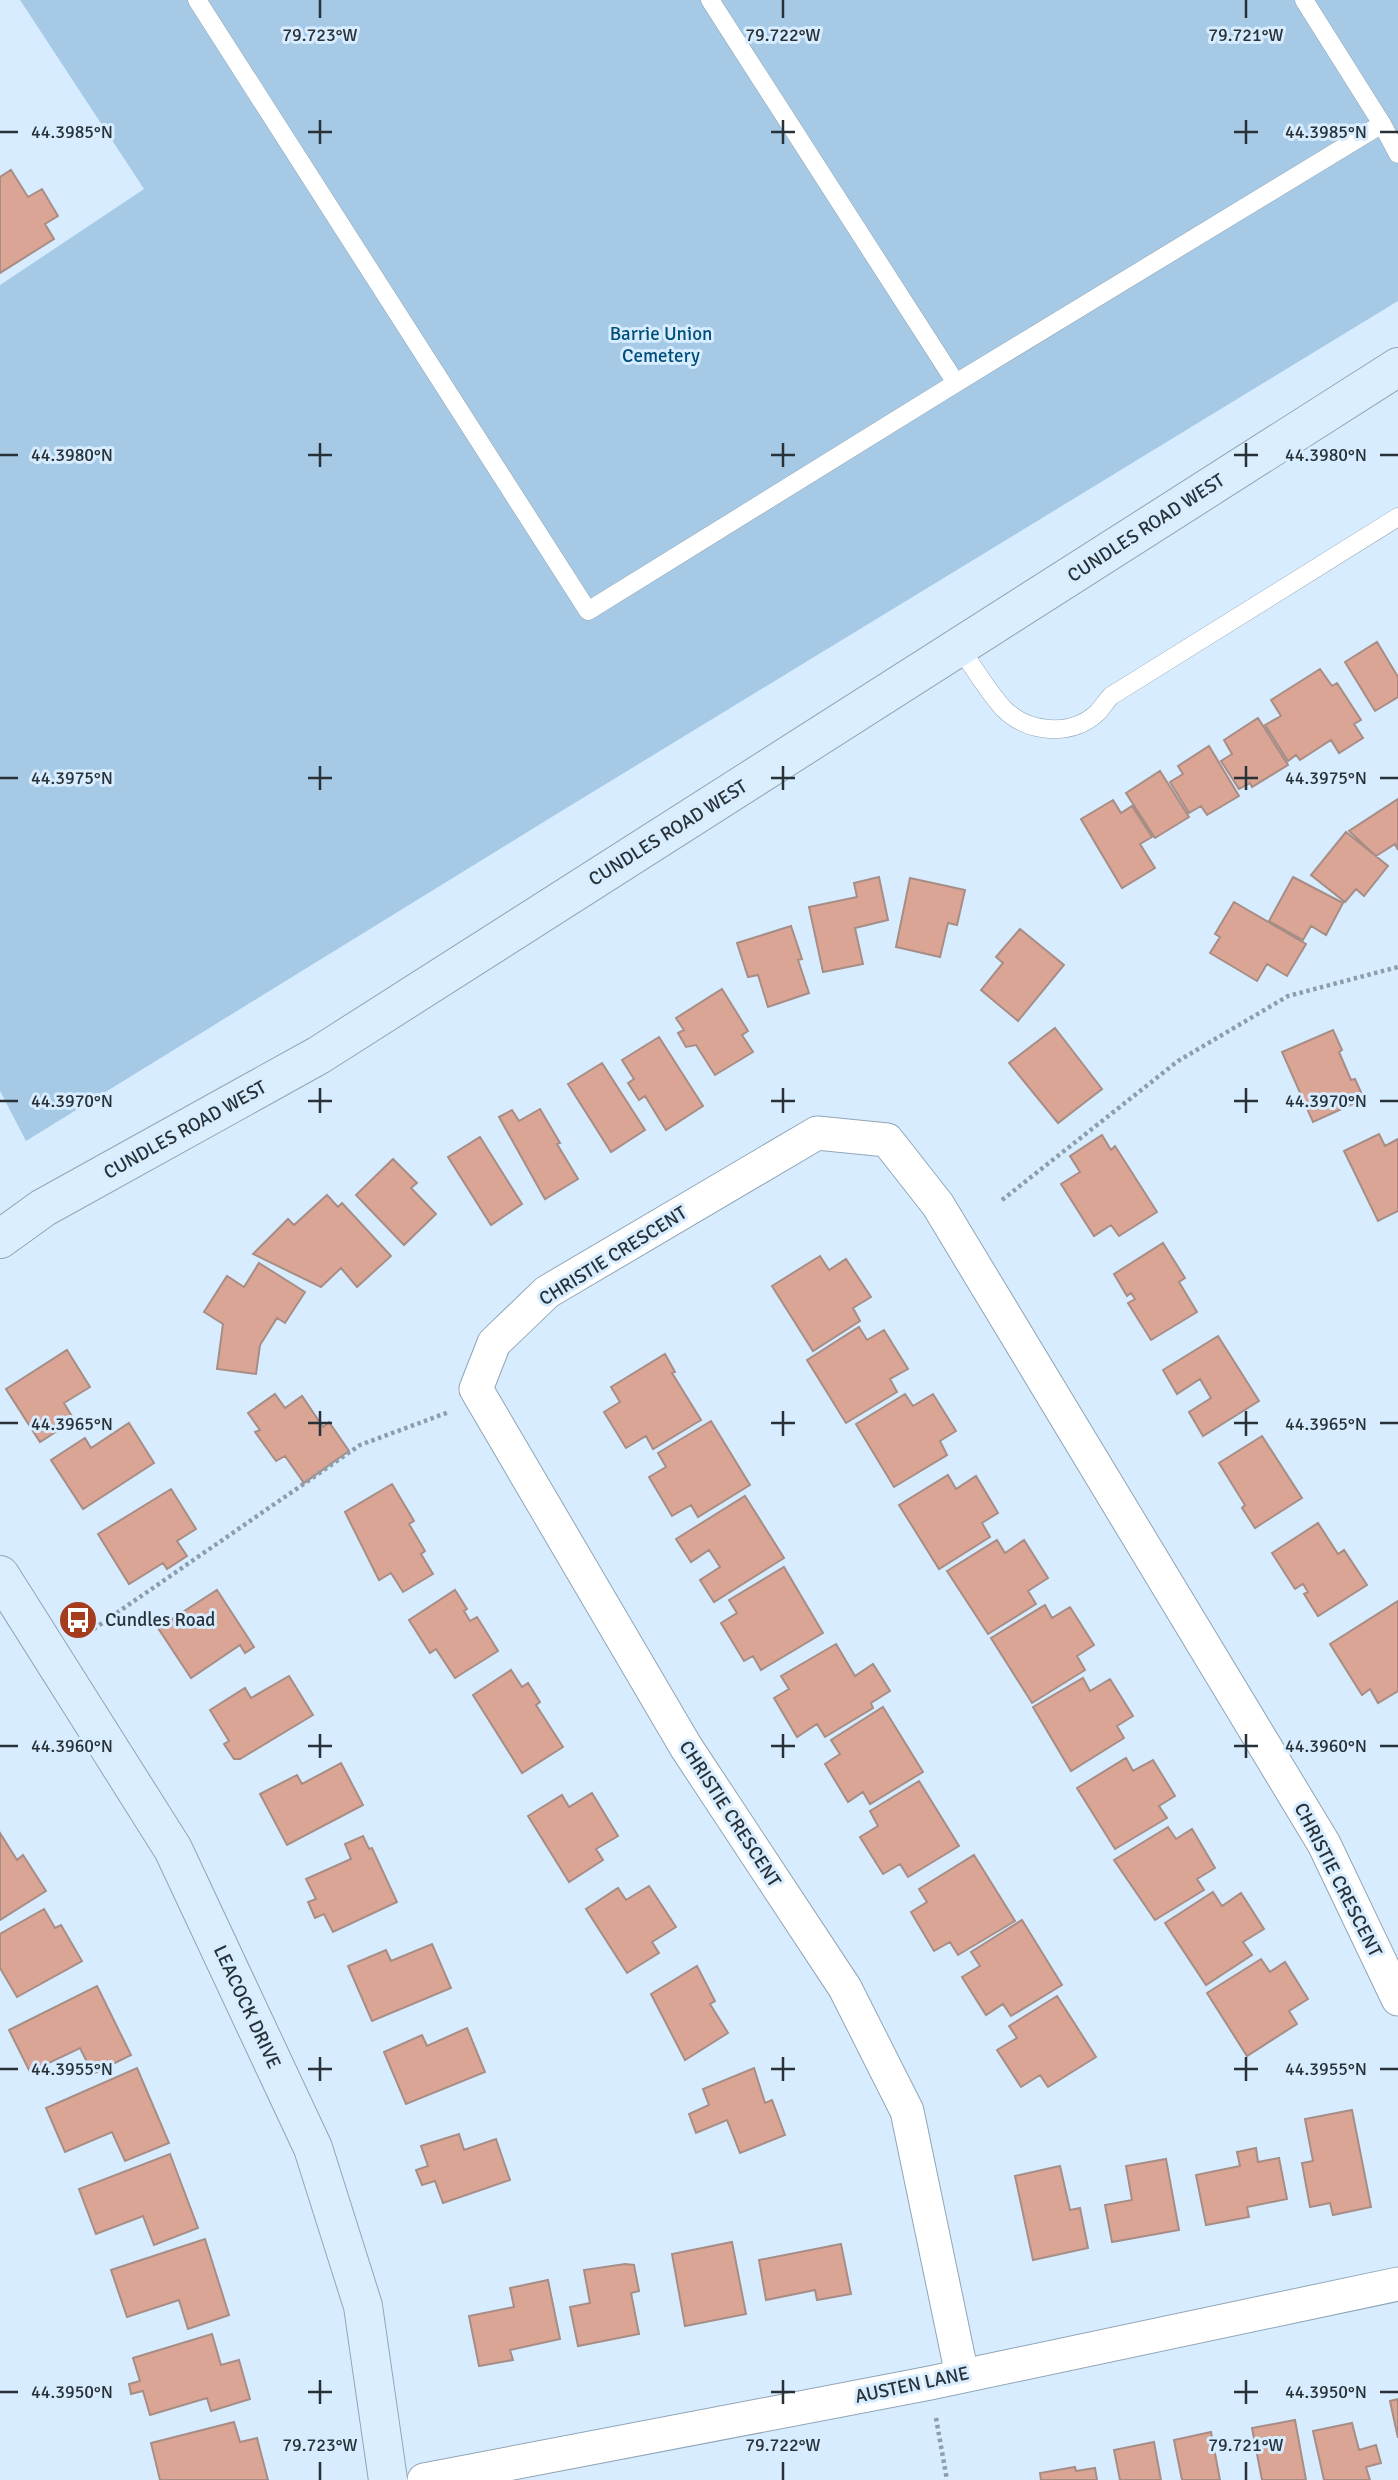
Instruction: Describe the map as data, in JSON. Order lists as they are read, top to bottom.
{
  "streets": {
    "street": [
      "CUNDLES ROAD WEST",
      "CHRISTIE CRESCENT",
      "LEACOCK DRIVE",
      "AUSTEN LANE"
    ]
  },
  "crossings": [
    ["CHRISTIE CRESCENT", "AUSTEN LANE"]
  ],
  "parks": ["Barrie Union Cemetery"],
  "places": {
    "bus stop": ["Cundles Road"]
  },
  "coordinates": [
    "79.723°W",
    "79.722°W",
    "79.721°W",
    "44.3985°N",
    "44.3980°N",
    "44.3975°N",
    "44.3970°N",
    "44.3965°N",
    "44.3960°N",
    "44.3955°N",
    "44.3950°N"
  ]
}
